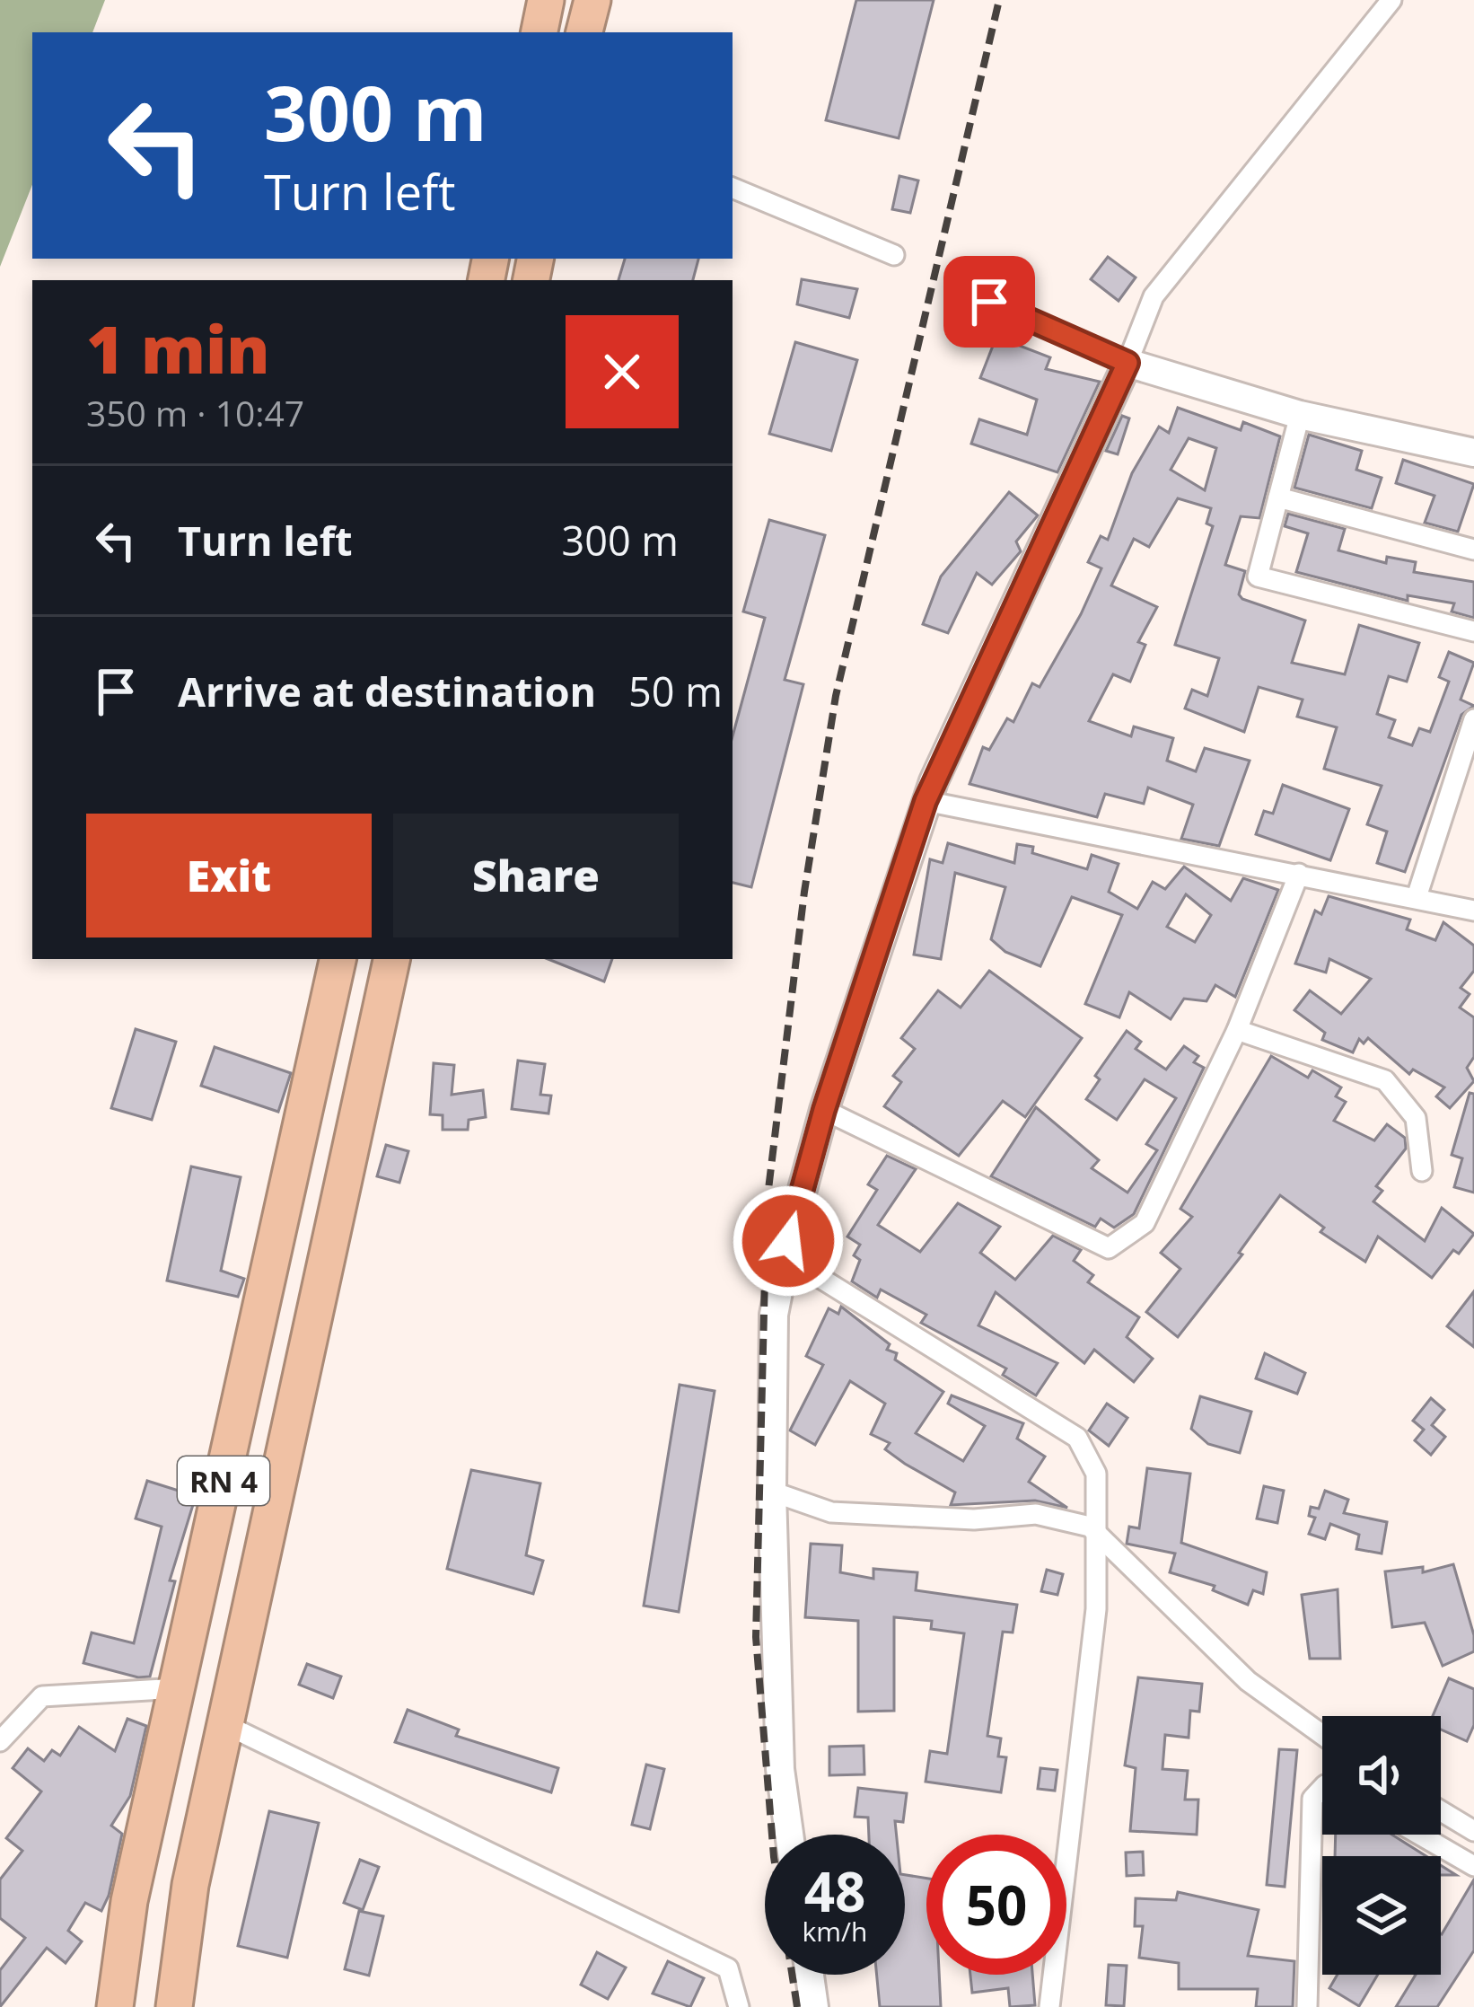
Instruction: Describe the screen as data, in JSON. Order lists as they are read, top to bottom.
{
  "streets": {
    "highway": ["RN 4"]
  },
  "page": {
    "turn": ["300 m", "Turn left"],
    "heading": ["1 min", "350 m · 10:47"],
    "list": [
      {
        "name": "Turn left",
        "value": "300 m"
      },
      {
        "name": "Arrive at destination",
        "value": "50 m"
      }
    ],
    "buttons": ["Exit", "Share"],
    "speed": "48 km/h",
    "limit": "50"
  }
}
